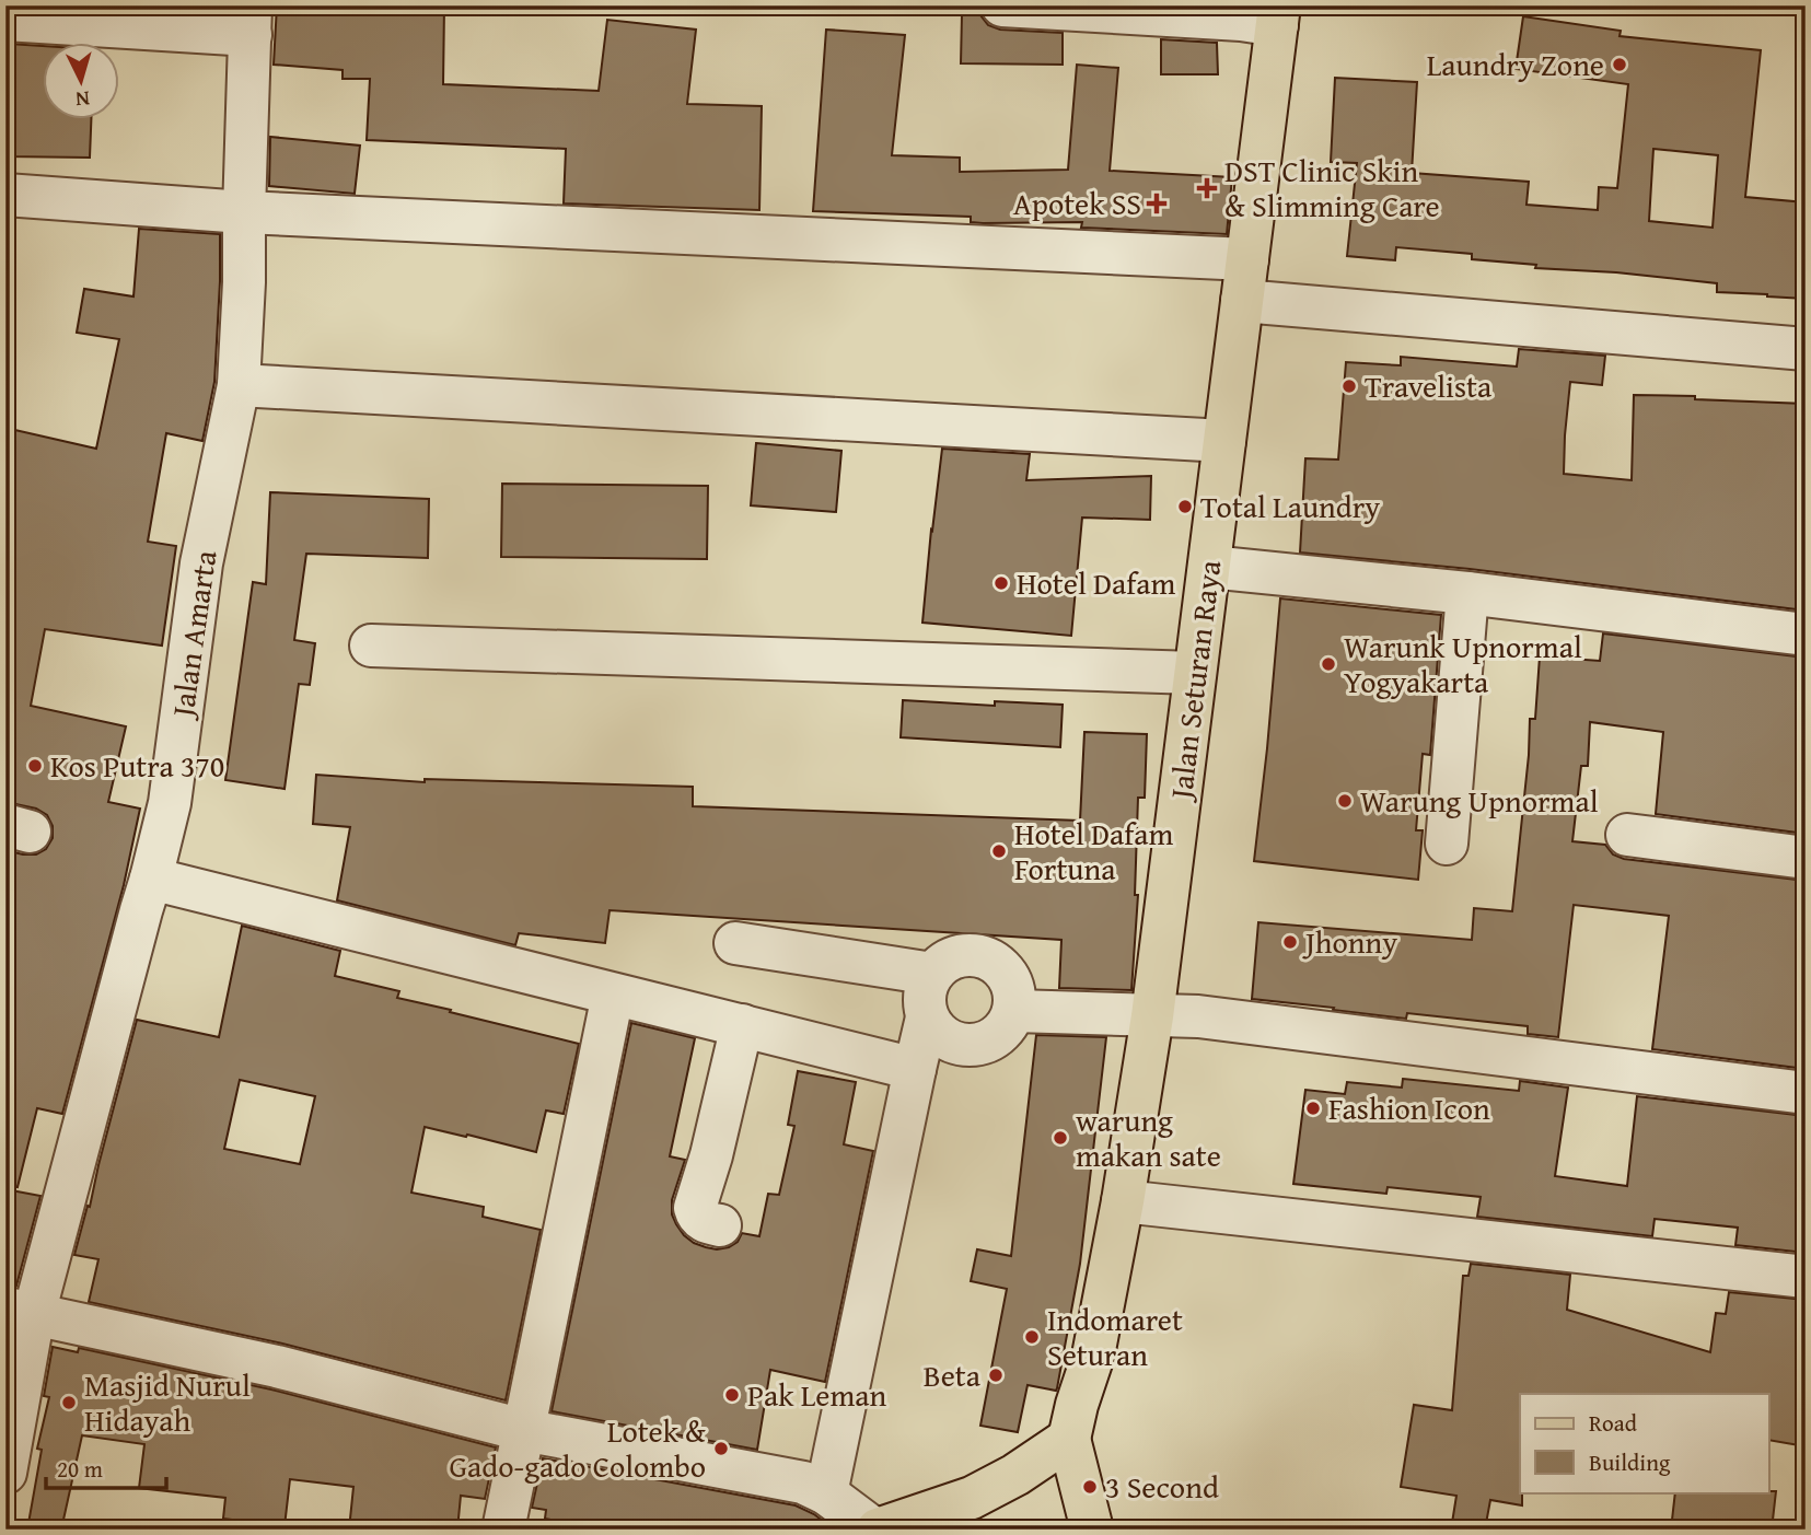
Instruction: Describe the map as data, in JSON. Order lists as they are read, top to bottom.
{
  "streets": {
    "main road": ["Jalan Seturan Raya"],
    "street": ["Jalan Amarta"]
  },
  "places": {
    "other": [
      "Laundry Zone",
      "Travelista",
      "Total Laundry",
      "Hotel Dafam",
      "Warunk Upnormal Yogyakarta",
      "Kos Putra 370",
      "Warung Upnormal",
      "Hotel Dafam Fortuna",
      "Jhonny",
      "Fashion Icon",
      "warung makan sate",
      "Indomaret Seturan",
      "Beta",
      "Pak Leman",
      "Masjid Nurul Hidayah",
      "Lotek & Gado-gado Colombo",
      "3 Second"
    ],
    "health": ["DST Clinic Skin & Slimming Care", "Apotek SS"]
  },
  "legend": ["Road", "Building"],
  "scale_bar": "20 m",
  "north": "bottom"
}
